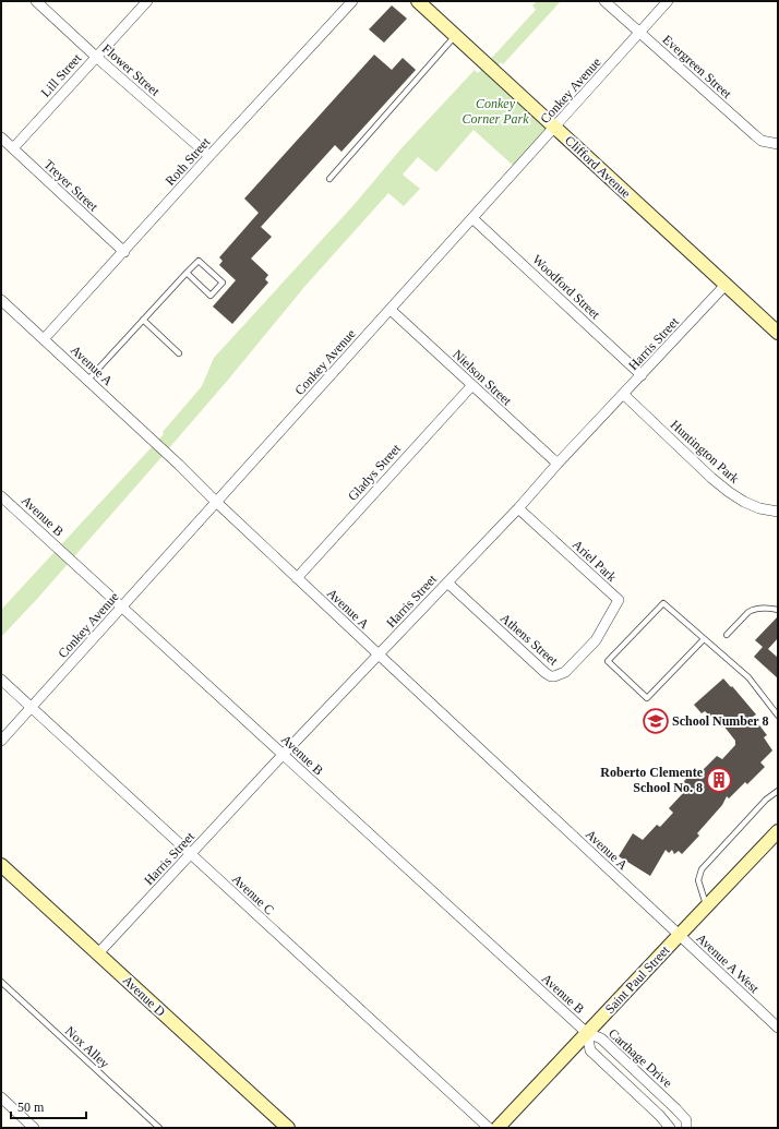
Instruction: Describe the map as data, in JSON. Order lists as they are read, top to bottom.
{
  "streets": {
    "main road": ["Clifford Avenue", "Saint Paul Street", "Avenue D"],
    "street": [
      "Evergreen Street",
      "Flower Street",
      "Lill Street",
      "Conkey Avenue",
      "Roth Street",
      "Treyer Street",
      "Woodford Street",
      "Harris Street",
      "Avenue A",
      "Nielson Street",
      "Huntington Park",
      "Gladys Street",
      "Avenue B",
      "Ariel Park",
      "Athens Street",
      "Avenue C",
      "Avenue A West",
      "Carthage Drive"
    ],
    "lane": ["Nox Alley"]
  },
  "crossings": [
    ["Evergreen Street", "Conkey Avenue"],
    ["Flower Street", "Lill Street"],
    ["Flower Street", "Roth Street"],
    ["Lill Street", "Treyer Street"],
    ["Conkey Avenue", "Clifford Avenue"],
    ["Conkey Avenue", "Woodford Street"],
    ["Conkey Avenue", "Avenue A"],
    ["Conkey Avenue", "Nielson Street"],
    ["Conkey Avenue", "Avenue B"],
    ["Conkey Avenue", "Avenue C"],
    ["Roth Street", "Treyer Street"],
    ["Roth Street", "Avenue A"],
    ["Clifford Avenue", "Harris Street"],
    ["Woodford Street", "Harris Street"],
    ["Harris Street", "Avenue A"],
    ["Harris Street", "Nielson Street"],
    ["Harris Street", "Huntington Park"],
    ["Harris Street", "Avenue B"],
    ["Harris Street", "Ariel Park"],
    ["Harris Street", "Athens Street"],
    ["Harris Street", "Avenue C"],
    ["Harris Street", "Avenue D"],
    ["Avenue A", "Gladys Street"],
    ["Avenue A", "Avenue A West"],
    ["Avenue A", "Saint Paul Street"],
    ["Nielson Street", "Gladys Street"],
    ["Avenue B", "Saint Paul Street"],
    ["Avenue B", "Carthage Drive"],
    ["Ariel Park", "Athens Street"],
    ["Avenue A West", "Saint Paul Street"],
    ["Saint Paul Street", "Carthage Drive"]
  ],
  "parks": ["Conkey Corner Park"],
  "places": {
    "school or university": ["School Number 8"],
    "building": ["Roberto Clemente School No. 8"]
  },
  "scale_bar": "50 m"
}
